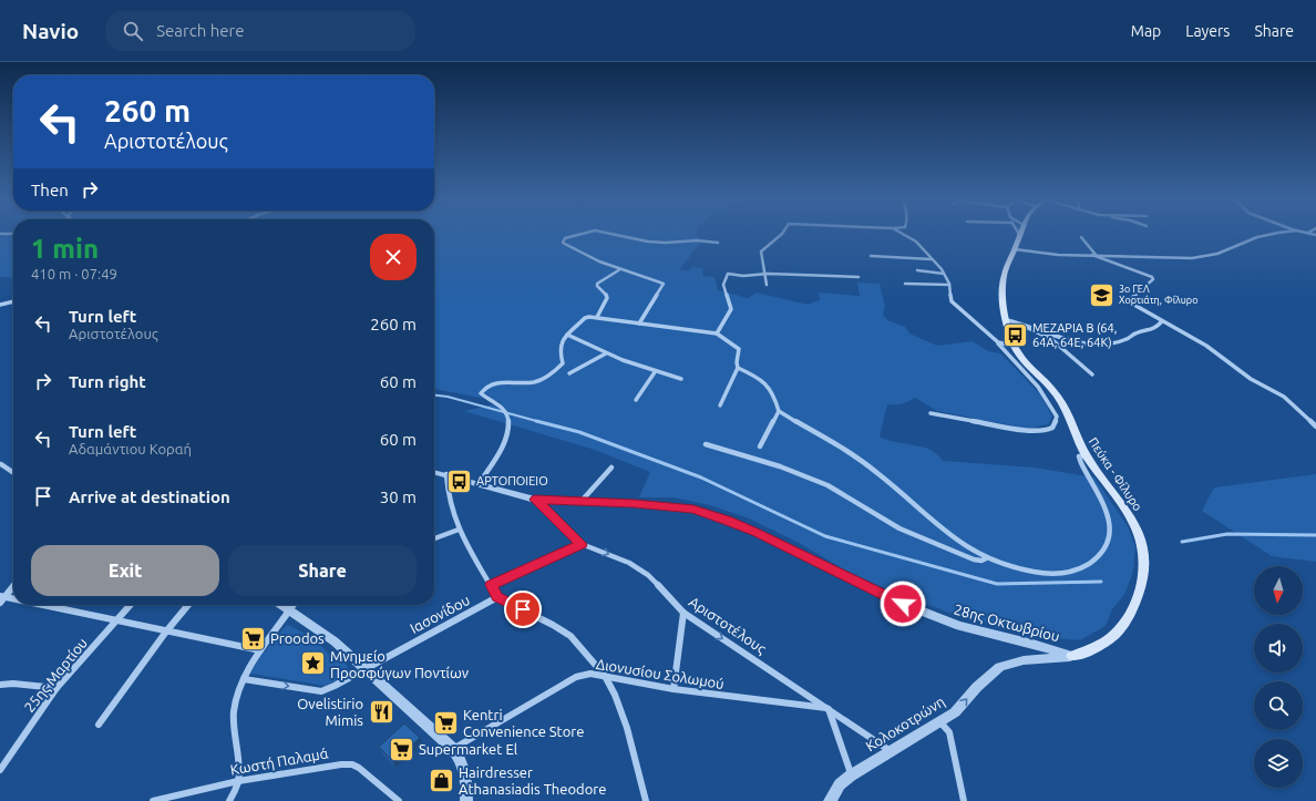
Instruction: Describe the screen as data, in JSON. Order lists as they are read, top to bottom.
{
  "streets": {
    "main road": ["Πεύκα - Φίλυρο"],
    "street": [
      "Ιασονίδου",
      "28ης Οκτωβρίου",
      "Αριστοτέλους",
      "Διονυσίου Σολωμού",
      "25ης Μαρτίου",
      "Κολοκοτρώνη",
      "Κωστή Παλαμά"
    ]
  },
  "crossings": [
    ["Πεύκα - Φίλυρο", "28ης Οκτωβρίου"],
    ["Πεύκα - Φίλυρο", "Κολοκοτρώνη"],
    ["28ης Οκτωβρίου", "Αριστοτέλους"],
    ["28ης Οκτωβρίου", "Κολοκοτρώνη"],
    ["Αριστοτέλους", "Διονυσίου Σολωμού"],
    ["Αριστοτέλους", "Κολοκοτρώνη"]
  ],
  "one_way": ["Ιασονίδου", "Αριστοτέλους", "Κολοκοτρώνη"],
  "places": {
    "school or university": ["3ο ΓΕΛ Χορτιάτη, Φίλυρο"],
    "bus stop": ["ΜΕΖΑΡΙΑ B (64, 64Α, 64Ε, 64Κ)", "ΑΡΤΟΠΟΙΕΙΟ"],
    "supermarket": ["Proodos", "Kentri Convenience Store", "Supermarket El"],
    "place": ["Μνημείο Προσφύγων Ποντίων"],
    "restaurant": ["Ovelistirio Mimis"],
    "shop": ["Hairdresser Athanasiadis Theodore"]
  },
  "north": "bottom",
  "page": {
    "header": "Navio",
    "search": "Search here",
    "nav": ["Map", "Layers", "Share"],
    "turn": ["260 m", "Αριστοτέλους"],
    "then": "Then",
    "heading": ["1 min", "410 m · 07:49"],
    "list": [
      {
        "name": "Turn left",
        "note": "Αριστοτέλους",
        "value": "260 m"
      },
      {
        "name": "Turn right",
        "value": "60 m"
      },
      {
        "name": "Turn left",
        "note": "Αδαμάντιου Κοραή",
        "value": "60 m"
      },
      {
        "name": "Arrive at destination",
        "value": "30 m"
      }
    ],
    "buttons": ["Exit", "Share"]
  }
}
